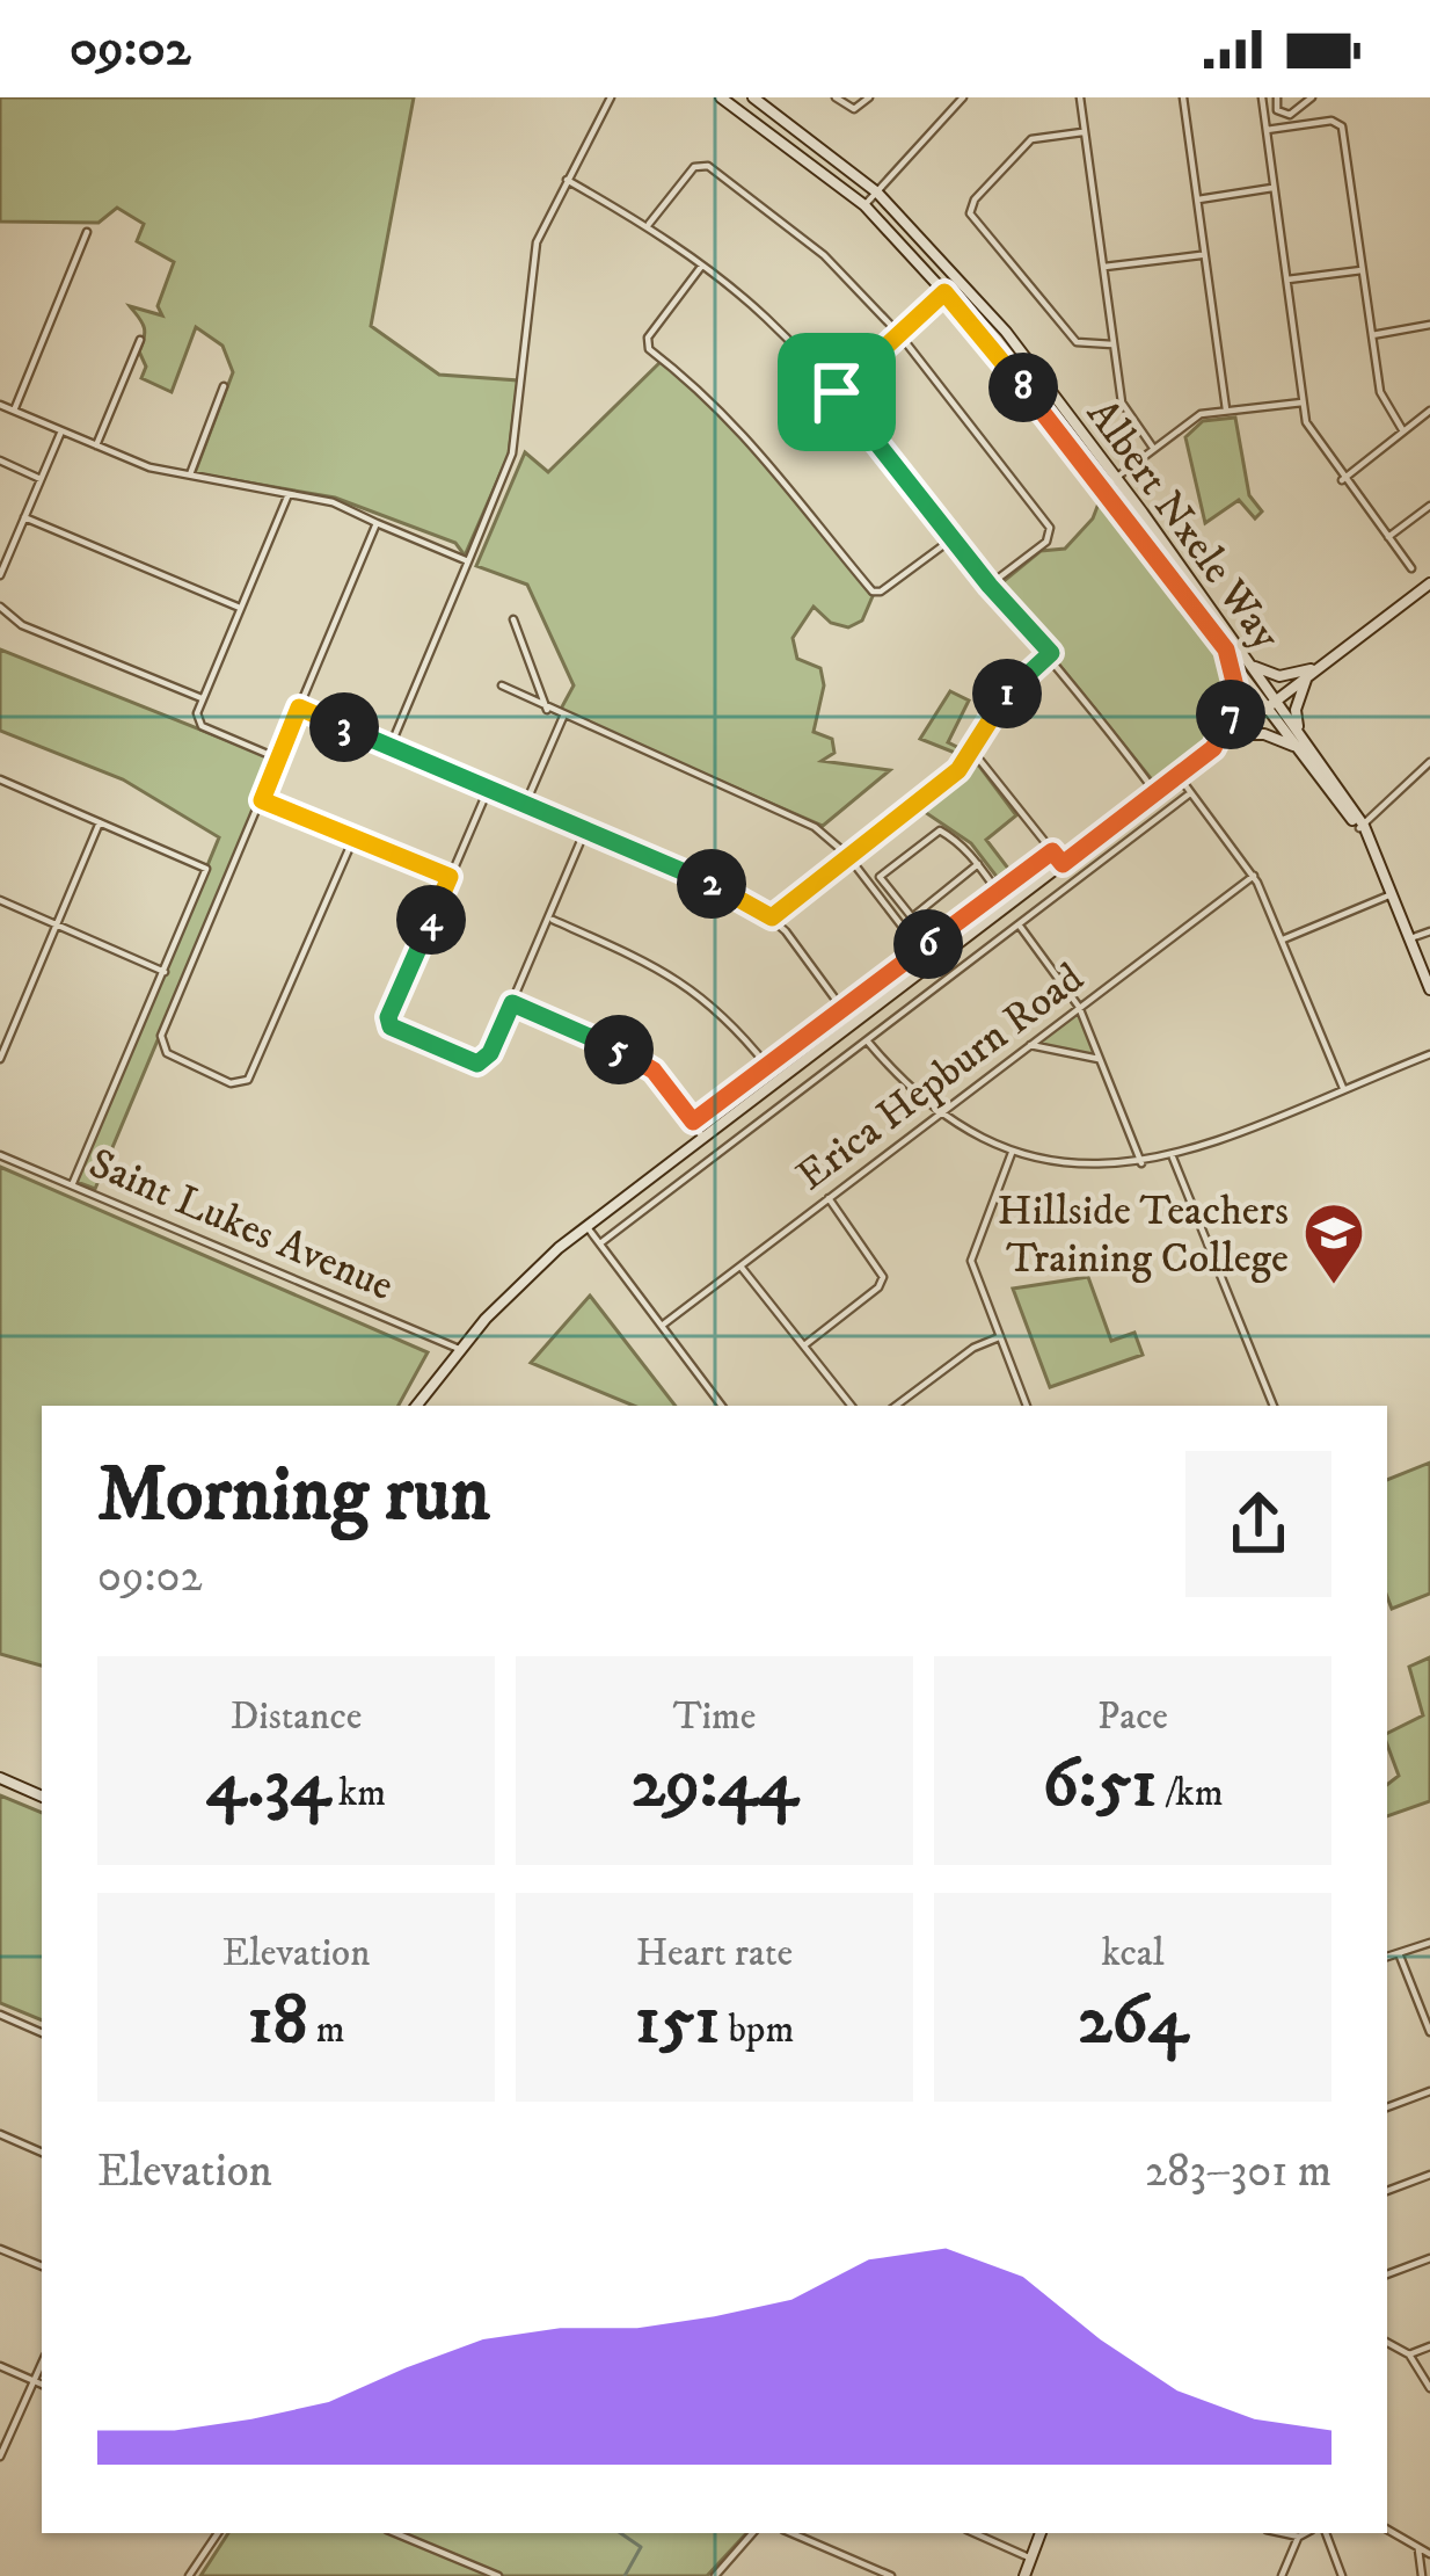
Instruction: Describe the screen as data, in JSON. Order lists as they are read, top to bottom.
{
  "streets": {
    "main road": ["Albert Nxele Way"],
    "street": ["Erica Hepburn Road", "Saint Lukes Avenue"]
  },
  "places": {
    "school or university": ["Hillside Teachers Training College"]
  },
  "page": {
    "status": "09:02",
    "pins": [
      "8",
      "1",
      "7",
      "3",
      "2",
      "4",
      "6",
      "5"
    ],
    "heading": ["Morning run", "09:02"],
    "stats": [
      ["Distance", "4.34 km"],
      ["Time", "29:44"],
      ["Pace", "6:51 /km"],
      ["Elevation", "18 m"],
      ["Heart rate", "151 bpm"],
      ["kcal", "264"]
    ],
    "chart": ["Elevation", "283–301 m"]
  }
}
